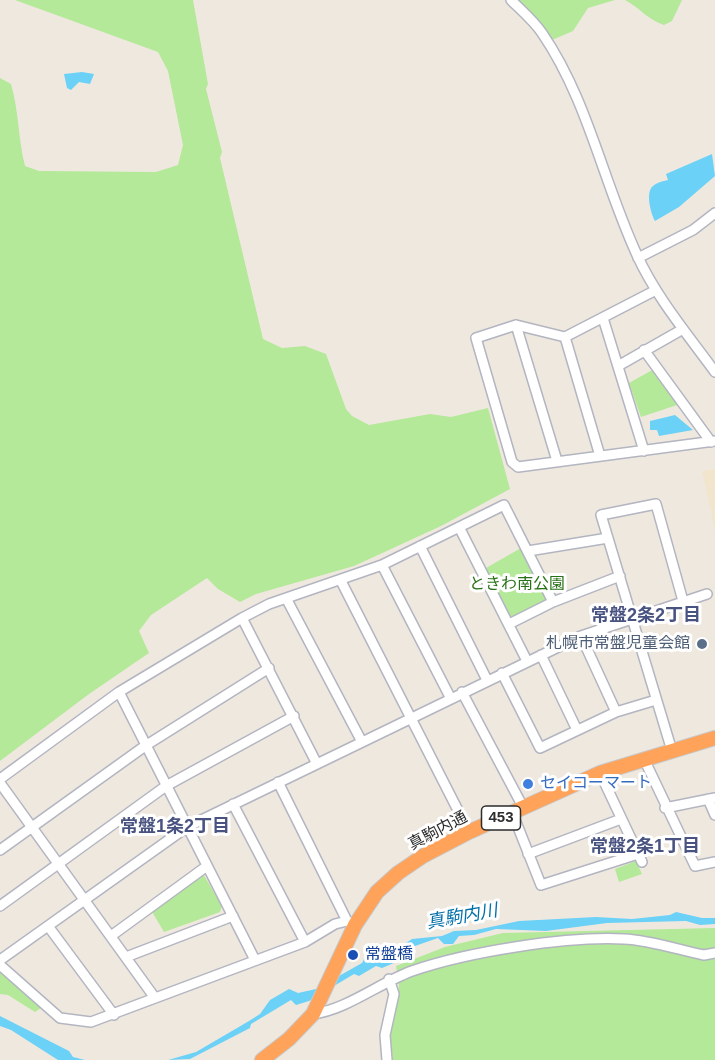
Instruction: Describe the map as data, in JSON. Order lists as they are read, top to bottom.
{
  "streets": {
    "highway": ["453", "真駒内通"]
  },
  "districts": ["常盤2条2丁目", "常盤1条2丁目", "常盤2条1丁目"],
  "water": ["真駒内川"],
  "parks": ["ときわ南公園"],
  "places": ["札幌市常盤児童会館", "セイコーマート", "常盤橋"]
}
